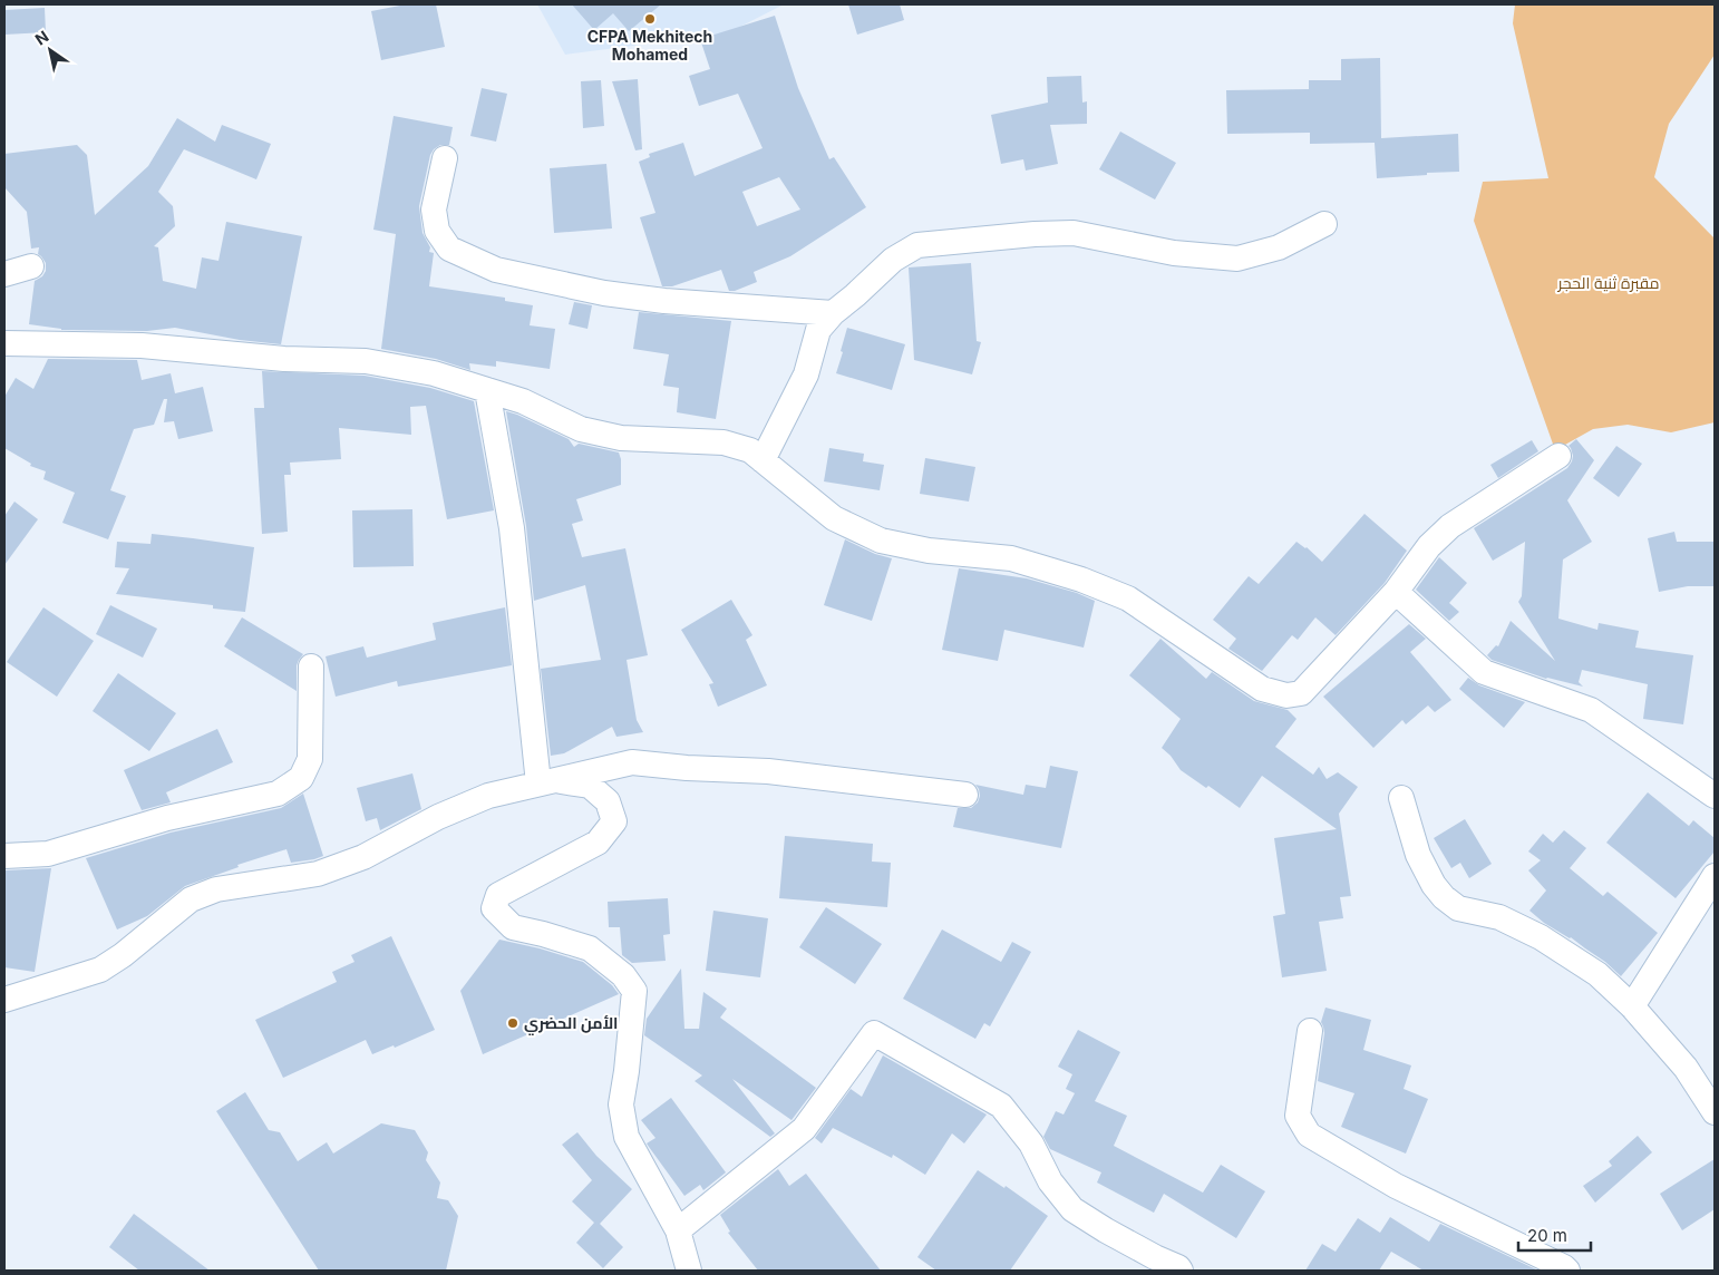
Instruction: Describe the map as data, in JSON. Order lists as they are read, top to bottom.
{
  "parks": ["مقبرة ثنية الحجر"],
  "places": ["CFPA Mekhitech Mohamed", "الأمن الحضري"],
  "scale_bar": "20 m",
  "north": "top left"
}
